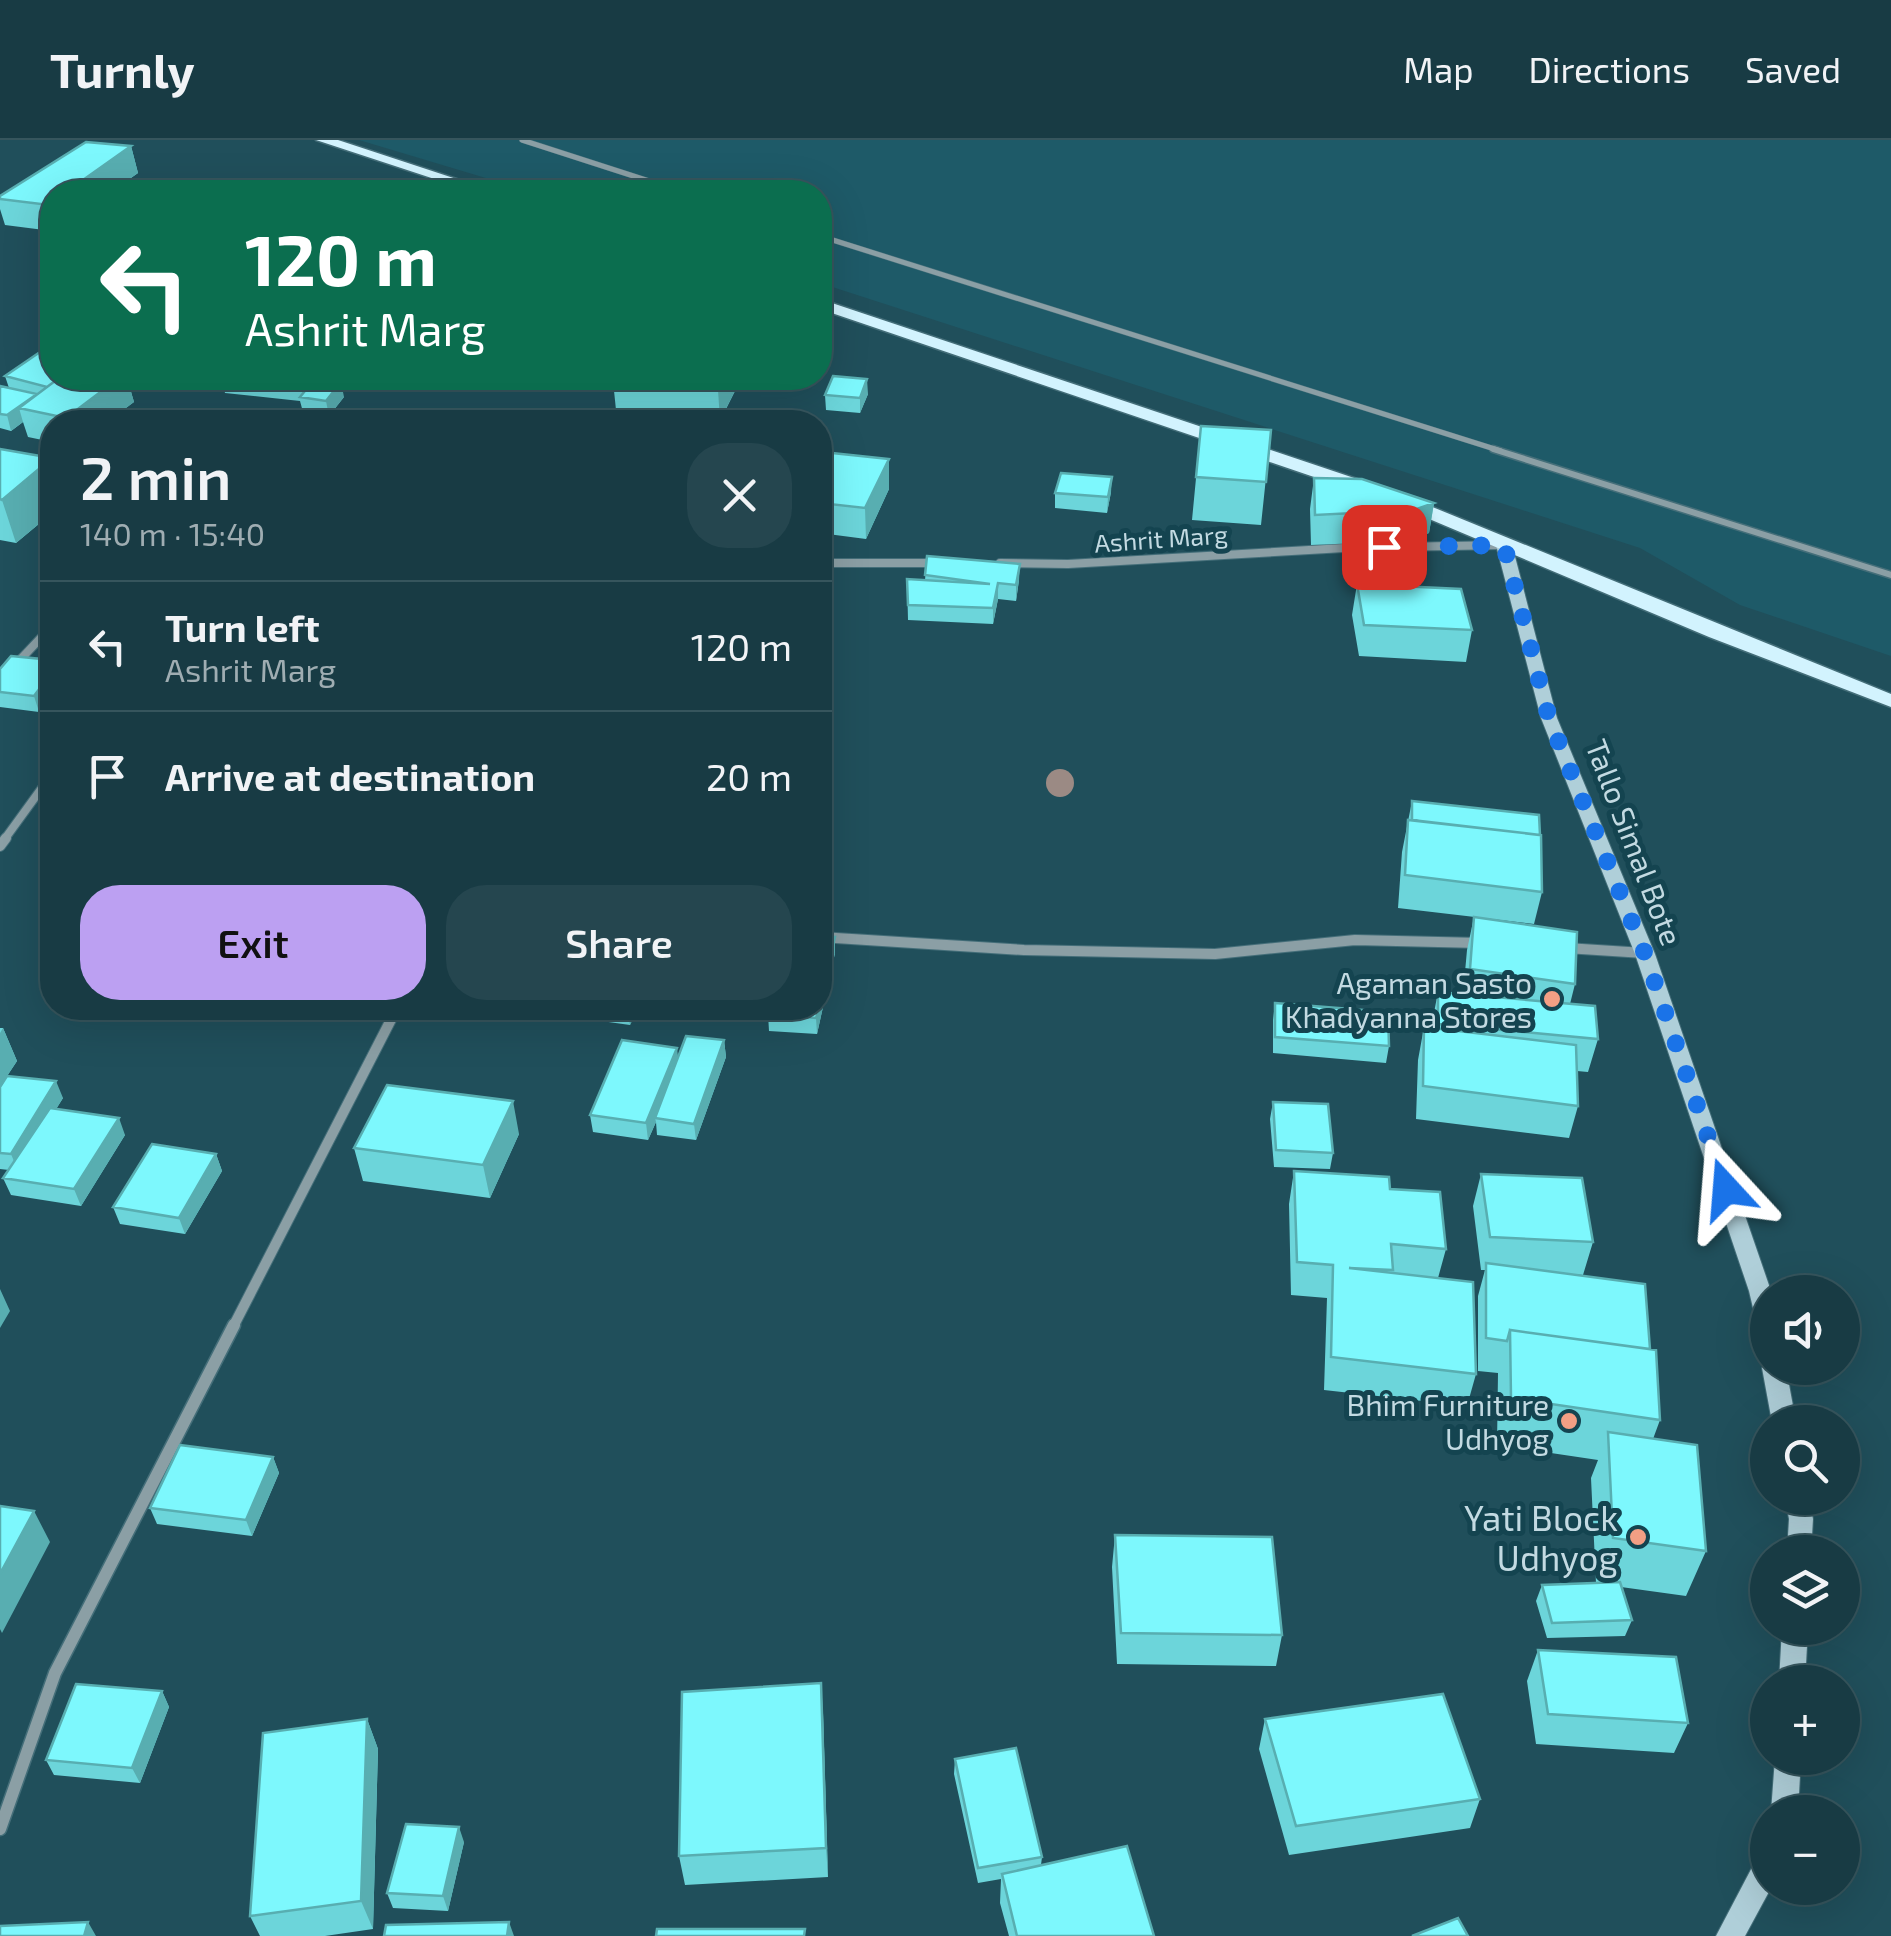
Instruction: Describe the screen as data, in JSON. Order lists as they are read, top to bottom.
{
  "streets": {
    "main road": ["Tallo Simal Bote"],
    "street": ["Ashrit Marg"]
  },
  "crossings": [
    ["Ashrit Marg", "Tallo Simal Bote"]
  ],
  "places": ["Agaman Sasto Khadyanna Stores", "Bhim Furniture Udhyog", "Yati Block Udhyog"],
  "page": {
    "header": "Turnly",
    "nav": ["Map", "Directions", "Saved"],
    "turn": ["120 m", "Ashrit Marg"],
    "heading": ["2 min", "140 m · 15:40"],
    "list": [
      {
        "name": "Turn left",
        "note": "Ashrit Marg",
        "value": "120 m"
      },
      {
        "name": "Arrive at destination",
        "value": "20 m"
      }
    ],
    "buttons": ["Exit", "Share"],
    "map_buttons": ["+", "−"]
  }
}
